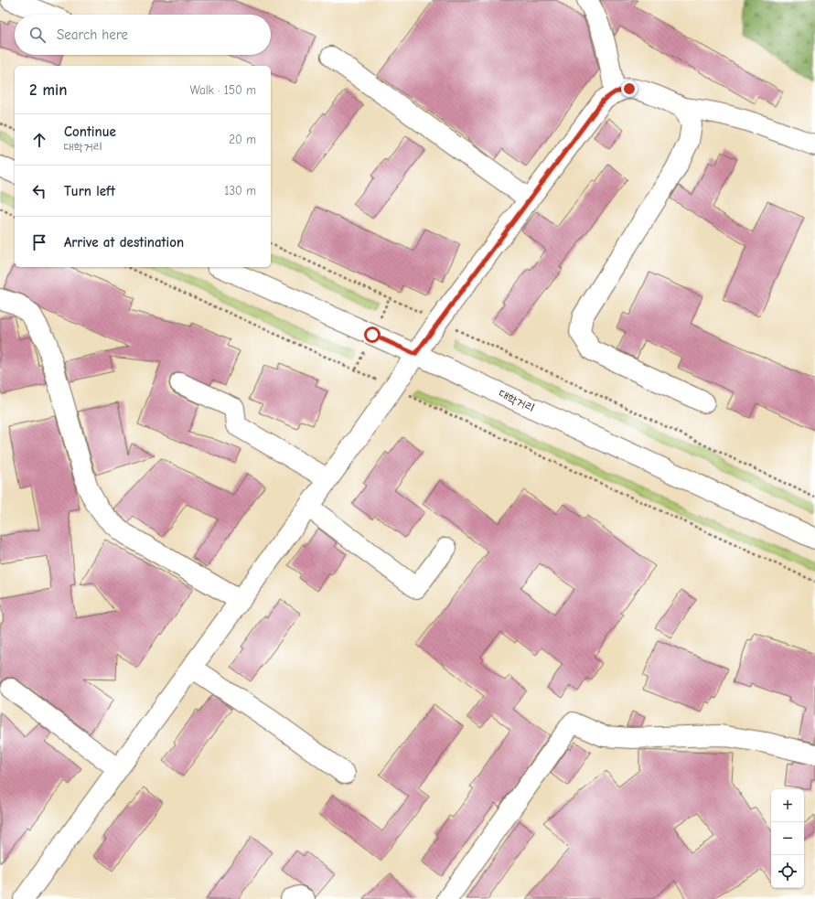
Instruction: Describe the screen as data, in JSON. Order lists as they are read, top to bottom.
{
  "streets": {
    "street": ["대학거리"]
  },
  "page": {
    "search": "Search here",
    "heading": ["2 min", "Walk · 150 m"],
    "list": [
      ["Continue", "대학거리", "20 m"],
      ["Turn left", "130 m"],
      "Arrive at destination"
    ],
    "map_buttons": ["+", "−"]
  }
}
